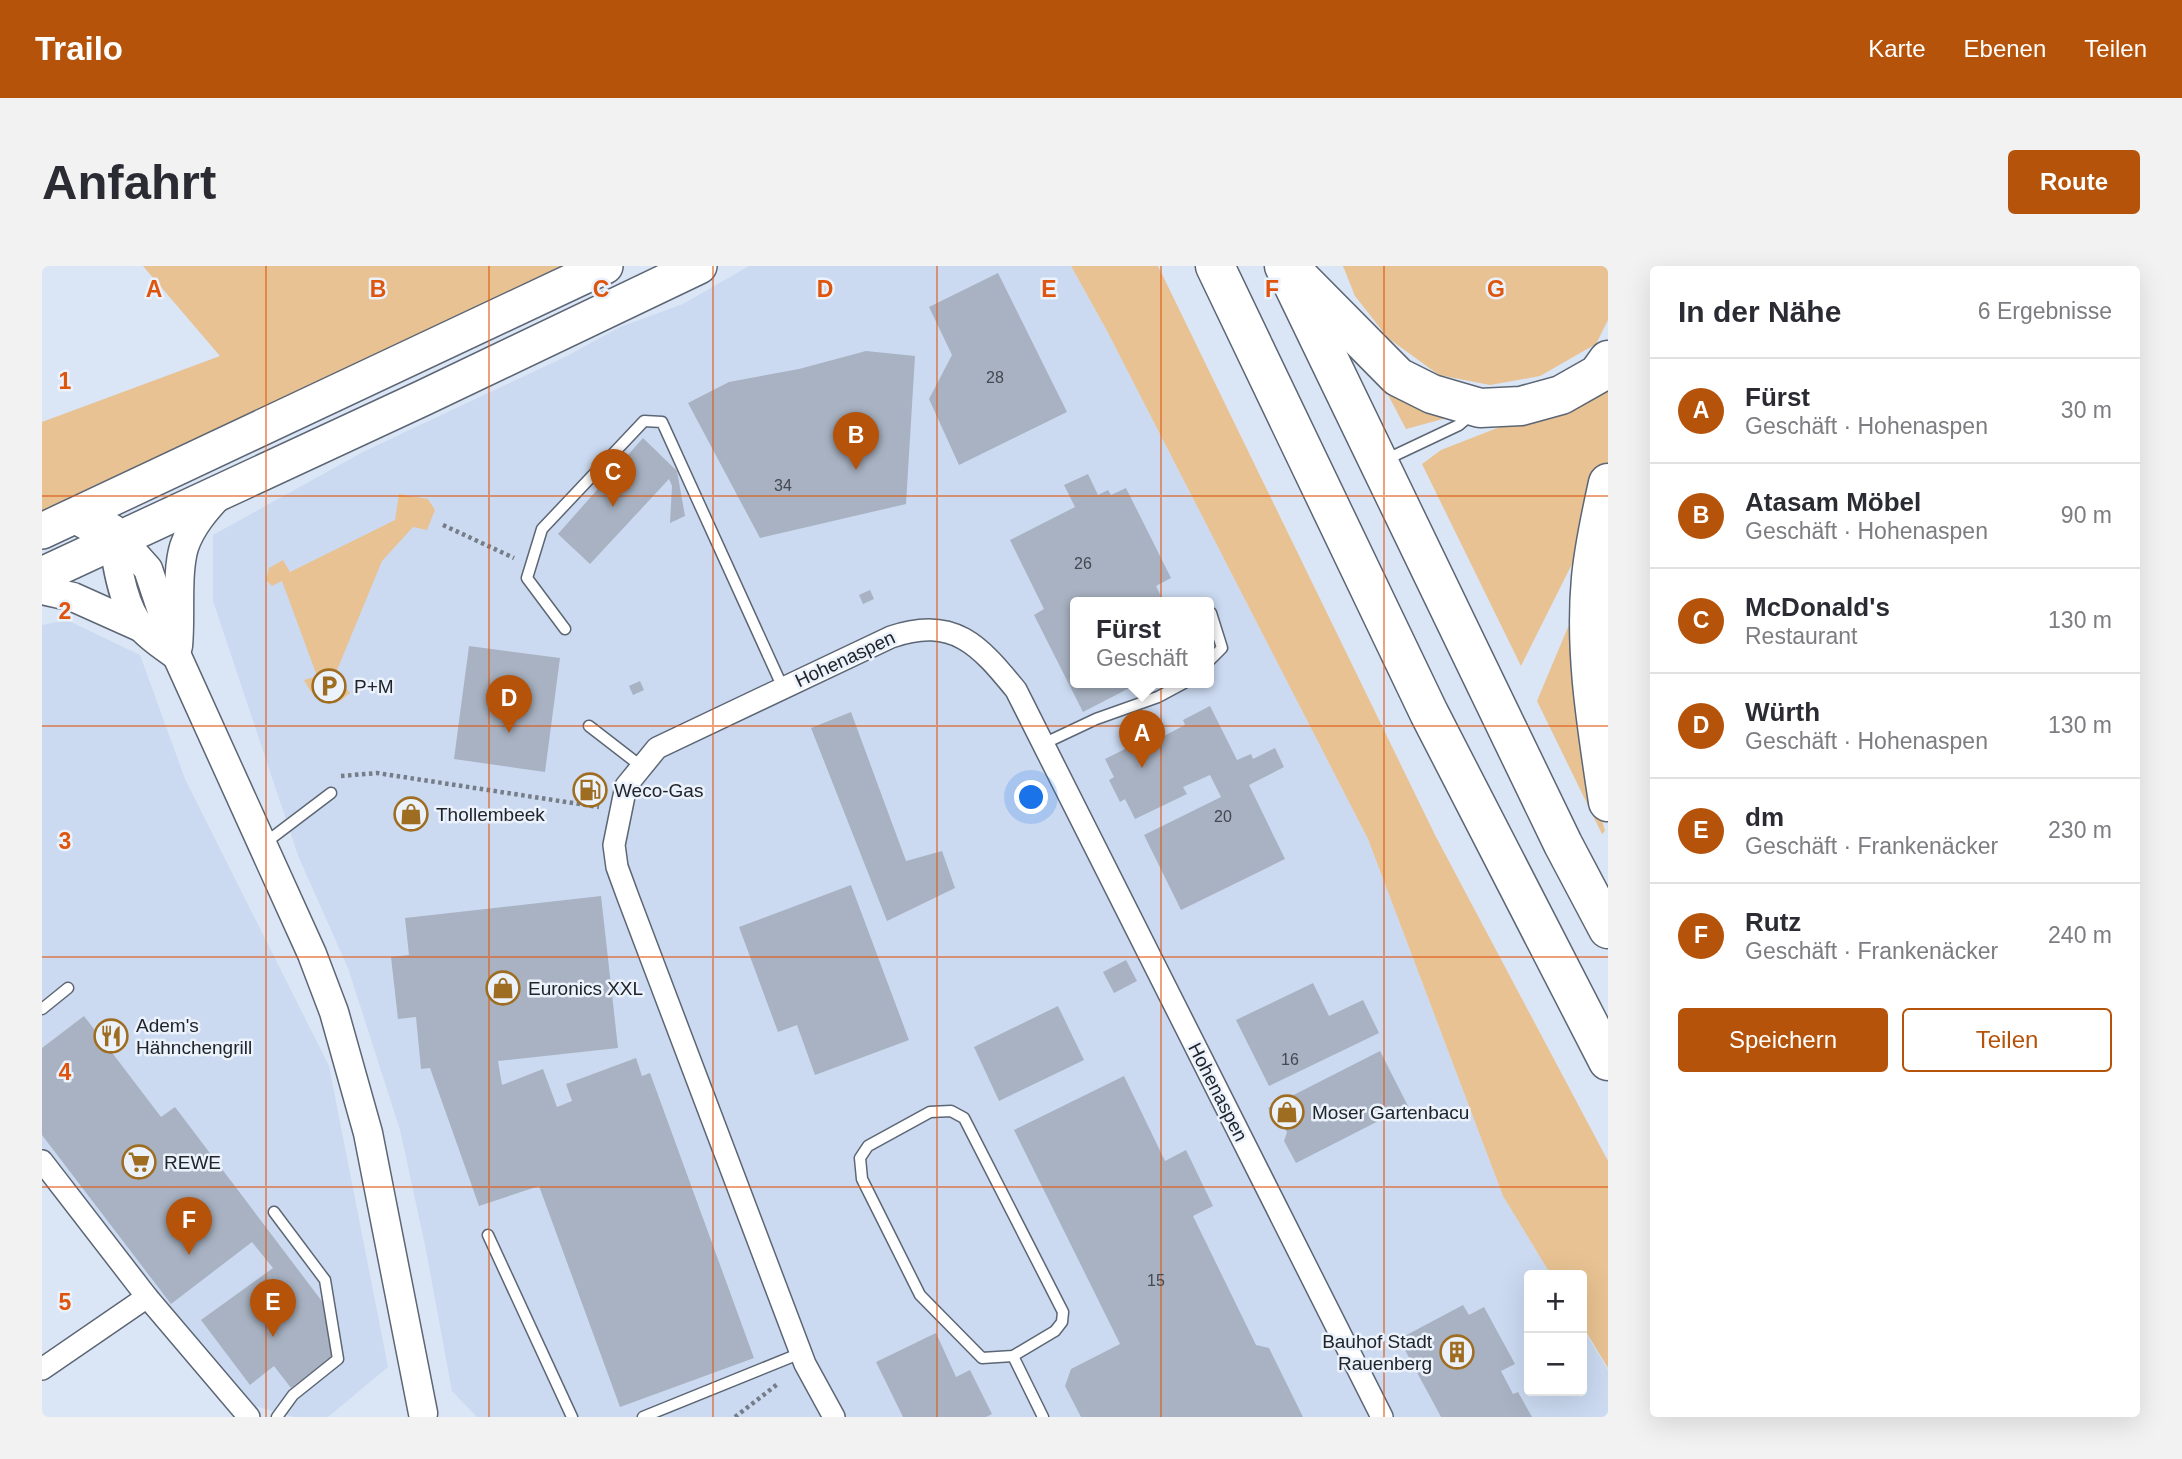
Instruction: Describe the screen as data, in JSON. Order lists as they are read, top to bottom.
{
  "streets": {
    "street": ["Hohenaspen"]
  },
  "places": {
    "parking": ["P+M"],
    "fuel station": ["Weco-Gas"],
    "shop": ["Thollembeek", "Euronics XXL", "Moser Gartenbacu"],
    "restaurant": ["Adem's Hähnchengrill"],
    "supermarket": ["REWE"],
    "building": ["Bauhof Stadt Rauenberg"]
  },
  "house_numbers": [
    "28",
    "34",
    "26",
    "20",
    "16",
    "15"
  ],
  "page": {
    "header": "Trailo",
    "nav": ["Karte", "Ebenen", "Teilen"],
    "buttons": [
      "Route",
      ["Speichern", "Teilen"]
    ],
    "title": "Anfahrt",
    "heading": ["In der Nähe", "6 Ergebnisse"],
    "list": [
      {
        "mark": "A",
        "name": "Fürst",
        "note": "Geschäft · Hohenaspen",
        "value": "30 m"
      },
      {
        "mark": "B",
        "name": "Atasam Möbel",
        "note": "Geschäft · Hohenaspen",
        "value": "90 m"
      },
      {
        "mark": "C",
        "name": "McDonald's",
        "note": "Restaurant",
        "value": "130 m"
      },
      {
        "mark": "D",
        "name": "Würth",
        "note": "Geschäft · Hohenaspen",
        "value": "130 m"
      },
      {
        "mark": "E",
        "name": "dm",
        "note": "Geschäft · Frankenäcker",
        "value": "230 m"
      },
      {
        "mark": "F",
        "name": "Rutz",
        "note": "Geschäft · Frankenäcker",
        "value": "240 m"
      }
    ],
    "pins": [
      "B",
      "C",
      "D",
      "A",
      "F",
      "E"
    ],
    "popup": ["Fürst", "Geschäft"],
    "map_buttons": ["+", "−"]
  },
  "grid": {
    "columns": [
      "A",
      "B",
      "C",
      "D",
      "E",
      "F",
      "G"
    ],
    "rows": [
      "1",
      "2",
      "3",
      "4",
      "5"
    ]
  }
}
